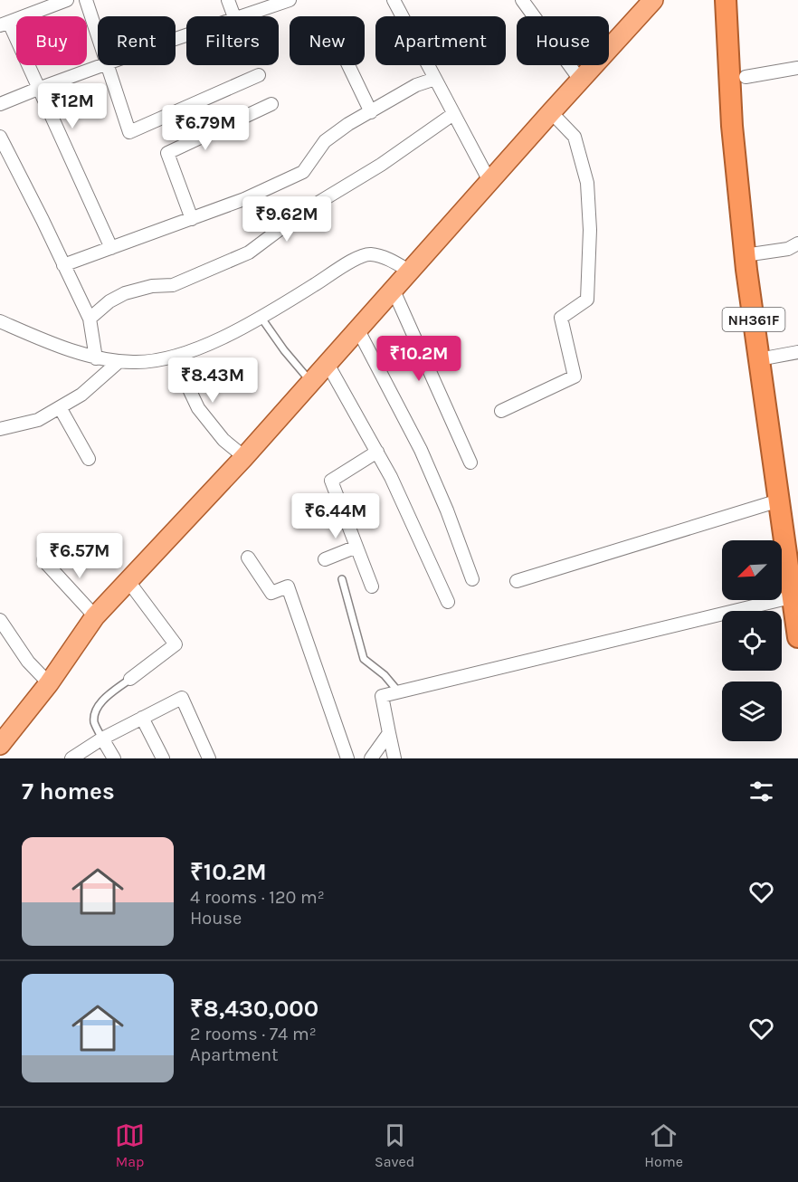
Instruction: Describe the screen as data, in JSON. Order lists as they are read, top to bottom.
{
  "streets": {
    "highway": ["NH361F"]
  },
  "north": "bottom left",
  "page": {
    "chip": [
      "Buy",
      "Rent",
      "Filters",
      "New",
      "Apartment",
      "House"
    ],
    "price": [
      "₹12M",
      "₹6.79M",
      "₹9.62M",
      "₹10.2M",
      "₹8.43M",
      "₹6.44M",
      "₹6.57M"
    ],
    "heading": "7 homes",
    "list": [
      {
        "name": "₹10.2M",
        "note": "4 rooms · 120 m² · House"
      },
      {
        "name": "₹8,430,000",
        "note": "2 rooms · 74 m² · Apartment"
      }
    ],
    "tabs": ["Map", "Saved", "Home"]
  }
}
